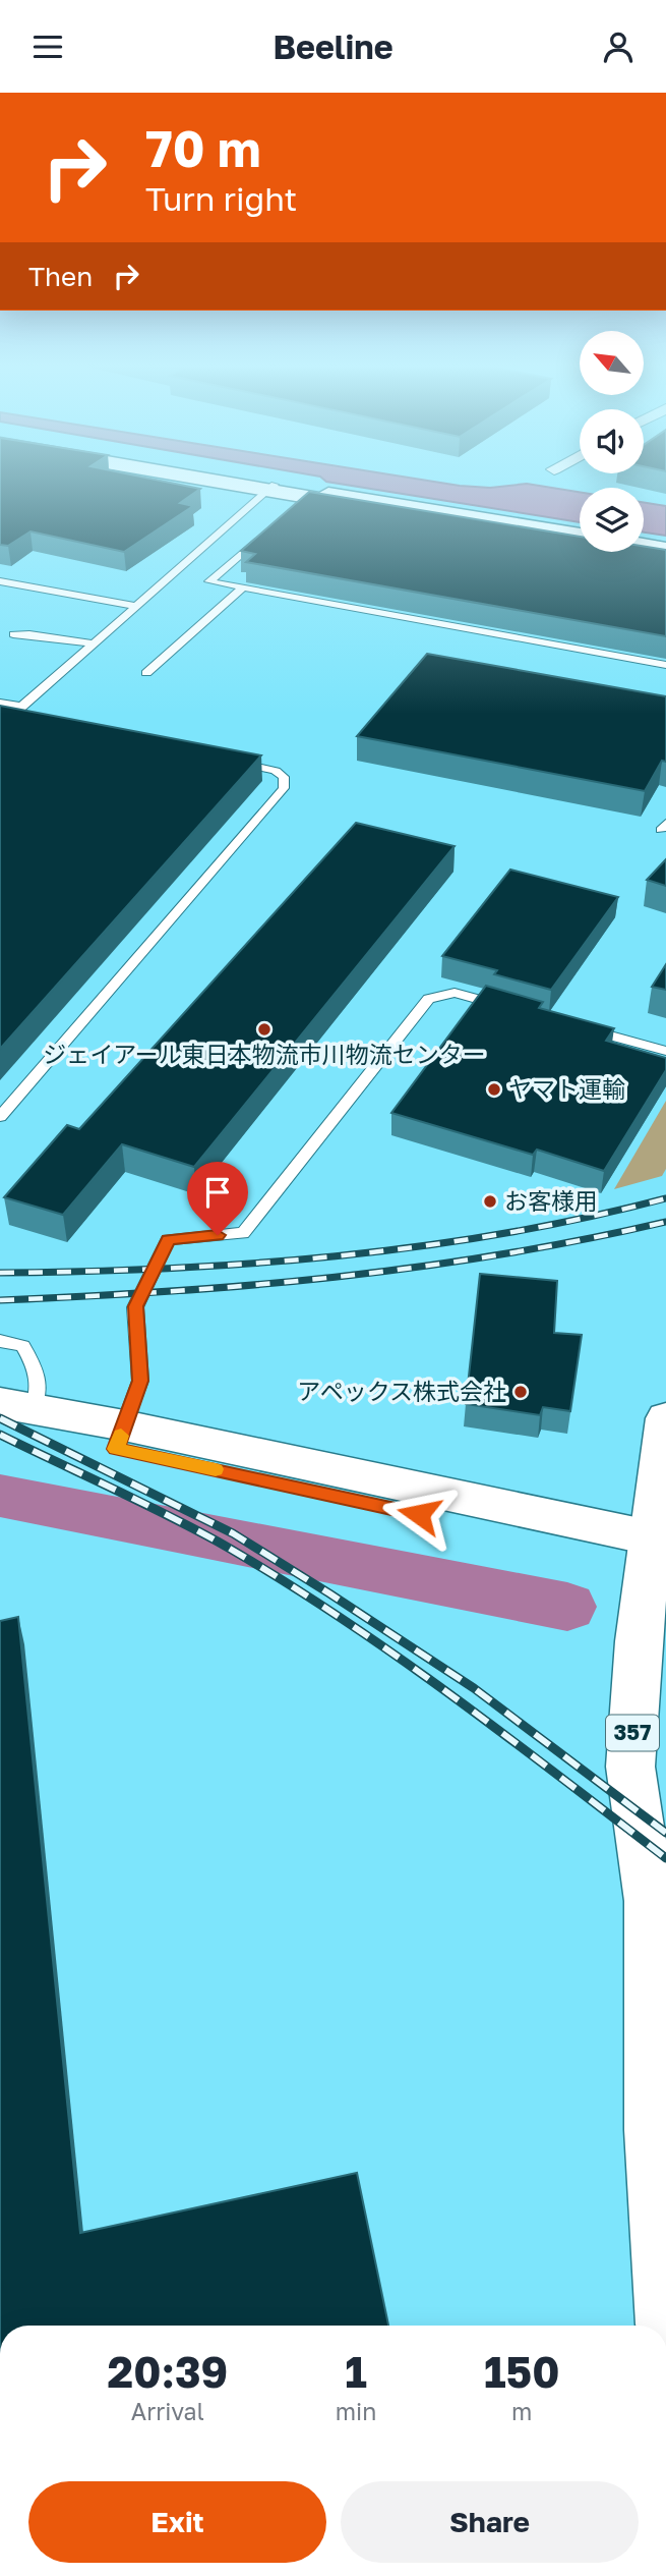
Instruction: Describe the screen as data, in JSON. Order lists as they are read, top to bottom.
{
  "streets": {
    "main road": ["357"]
  },
  "places": [
    "ジェイアール東日本物流市川物流センター",
    "ヤマト運輸",
    "お客様用",
    "アペックス株式会社"
  ],
  "north": "top left",
  "page": {
    "header": "Beeline",
    "turn": ["70 m", "Turn right"],
    "then": "Then",
    "eta": [
      "20:39",
      "Arrival",
      "1",
      "min",
      "150",
      "m"
    ],
    "buttons": ["Exit", "Share"]
  }
}
